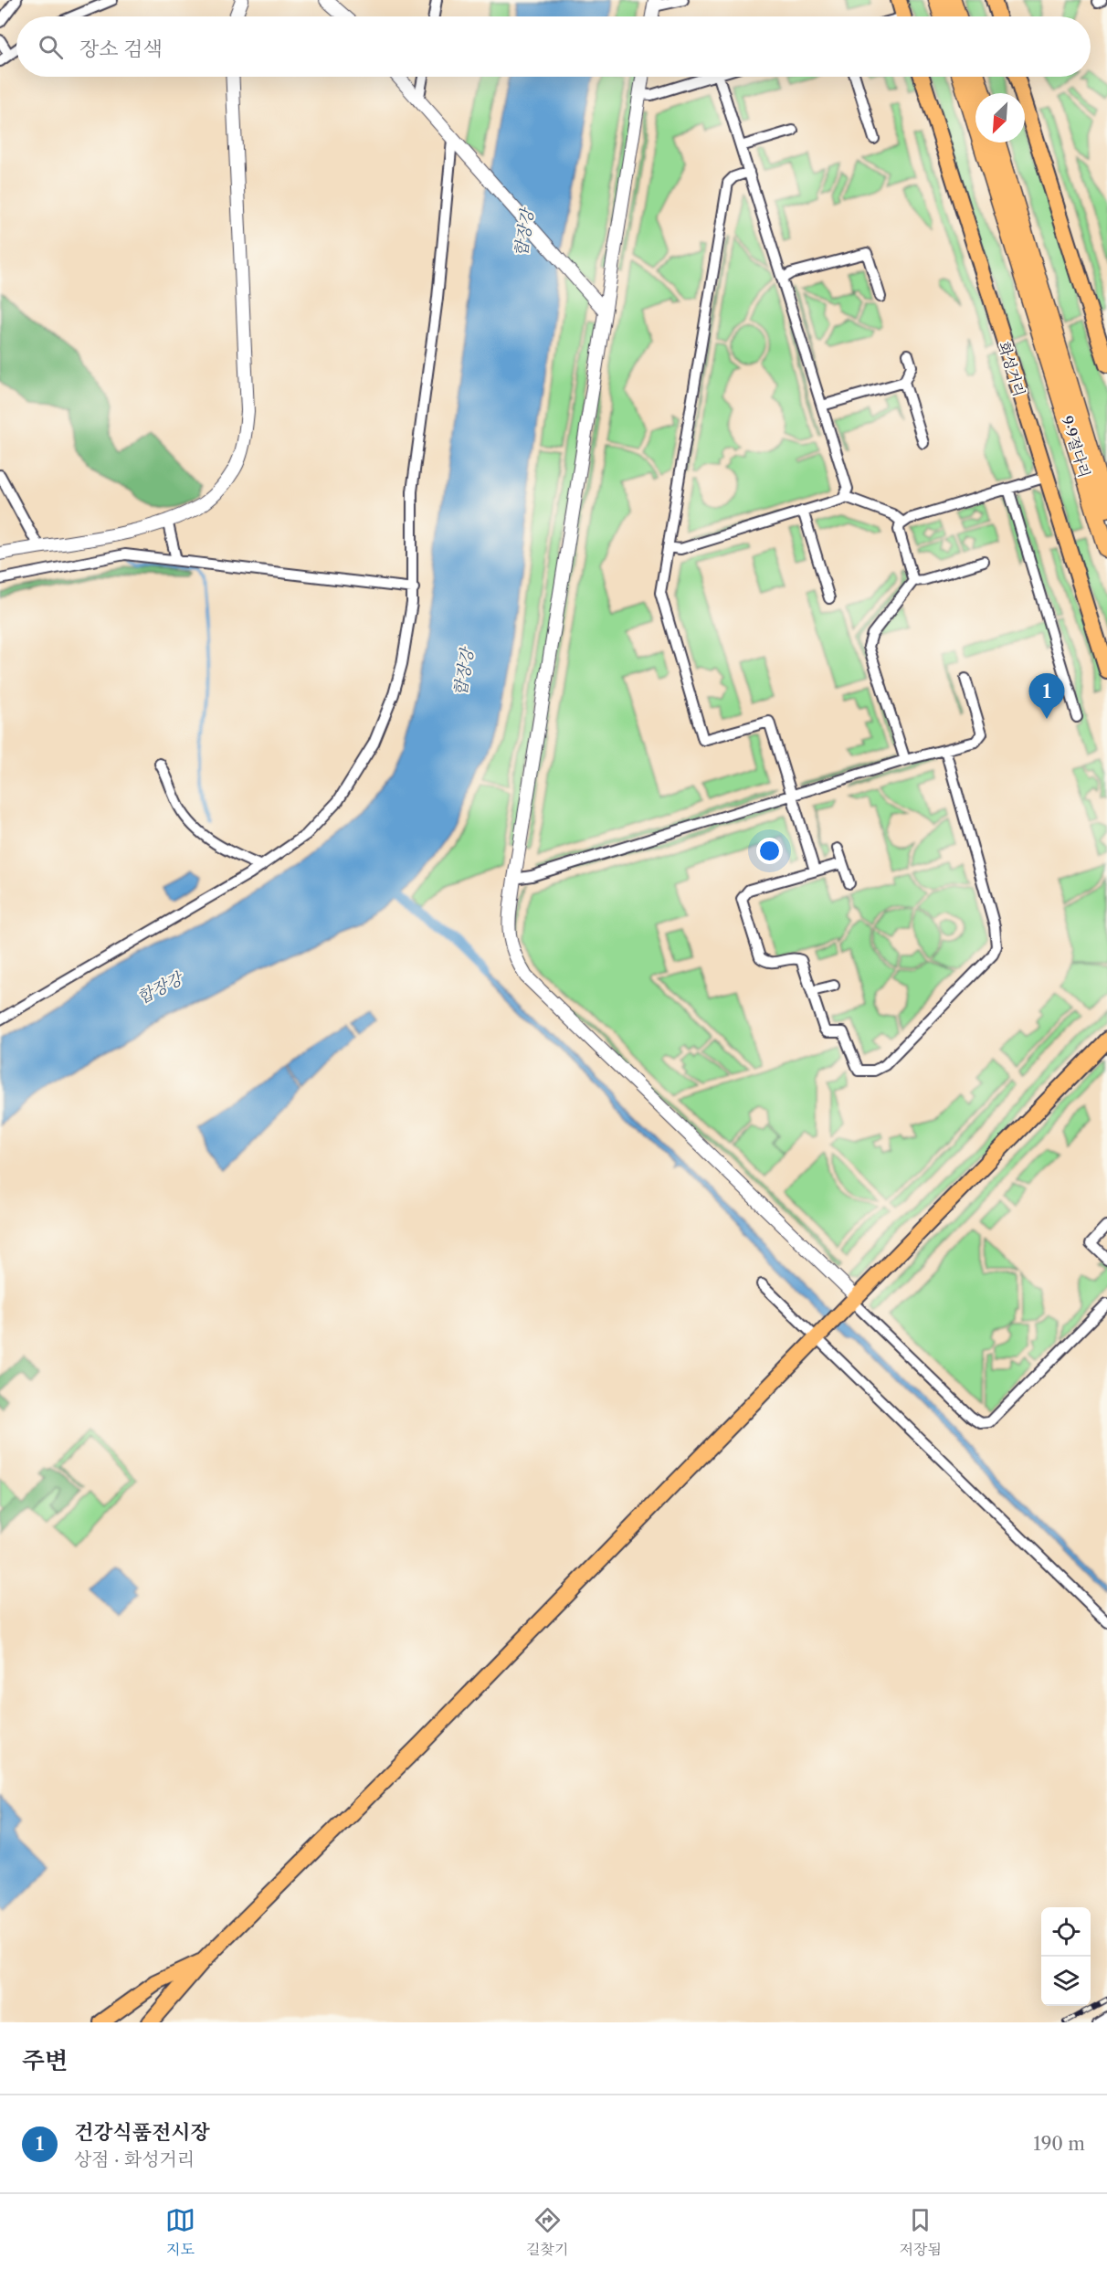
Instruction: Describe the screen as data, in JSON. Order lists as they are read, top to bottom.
{
  "streets": {
    "highway": ["9·9절다리"],
    "main road": ["화성거리"]
  },
  "water": ["합장강"],
  "north": "bottom left",
  "page": {
    "search": "장소 검색",
    "pins": "1",
    "heading": "주변",
    "list": [
      {
        "mark": "1",
        "name": "건강식품전시장",
        "note": "상점 · 화성거리",
        "value": "190 m"
      }
    ],
    "nav": ["지도", "길찾기", "저장됨"]
  }
}
